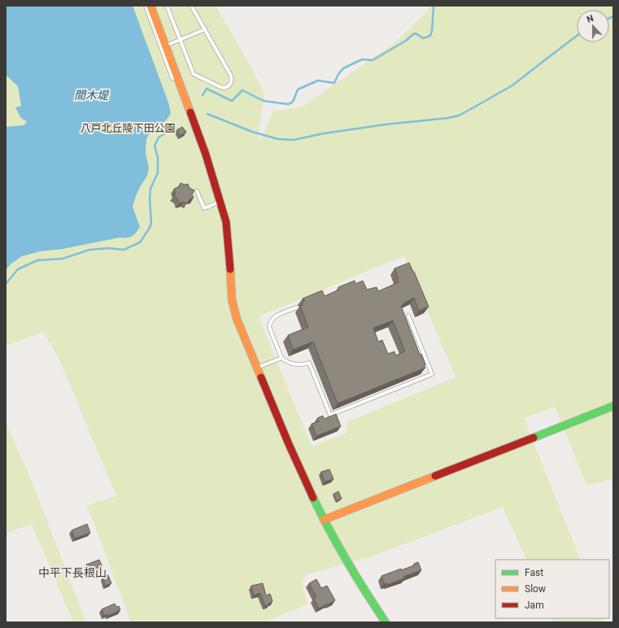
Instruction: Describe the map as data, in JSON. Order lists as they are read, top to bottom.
{
  "districts": ["中平下長根山"],
  "water": ["間木堤"],
  "parks": ["八戸北丘陵下田公園"],
  "legend": ["Fast", "Slow", "Jam"],
  "north": "top"
}
